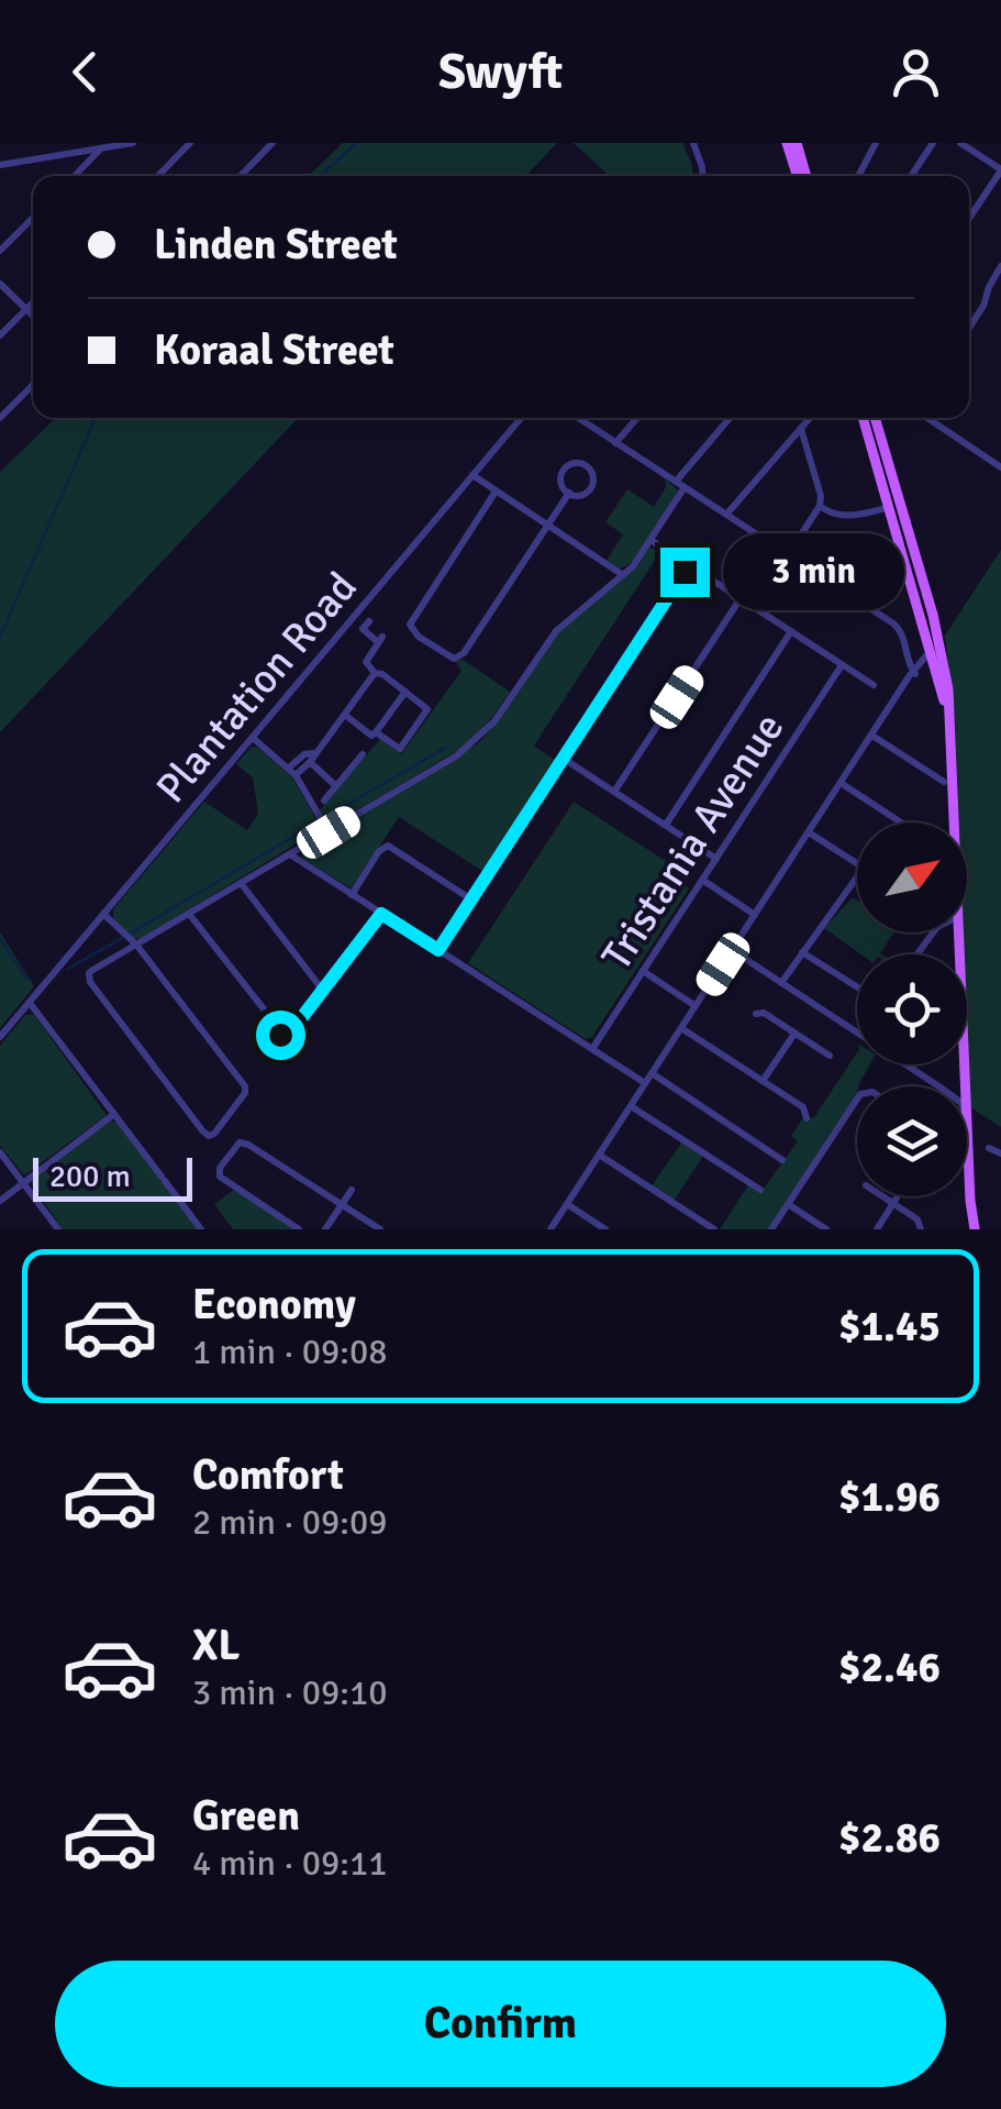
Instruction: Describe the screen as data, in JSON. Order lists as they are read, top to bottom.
{
  "streets": {
    "street": ["Plantation Road", "Tristania Avenue"]
  },
  "scale_bar": "200 m",
  "north": "top right",
  "page": {
    "header": "Swyft",
    "banner": ["Linden Street", "Koraal Street"],
    "bubble": "3 min",
    "scale": "200 m",
    "list": [
      {
        "name": "Economy",
        "note": "1 min · 09:08",
        "value": "$1.45"
      },
      {
        "name": "Comfort",
        "note": "2 min · 09:09",
        "value": "$1.96"
      },
      {
        "name": "XL",
        "note": "3 min · 09:10",
        "value": "$2.46"
      },
      {
        "name": "Green",
        "note": "4 min · 09:11",
        "value": "$2.86"
      }
    ],
    "buttons": "Confirm"
  }
}
